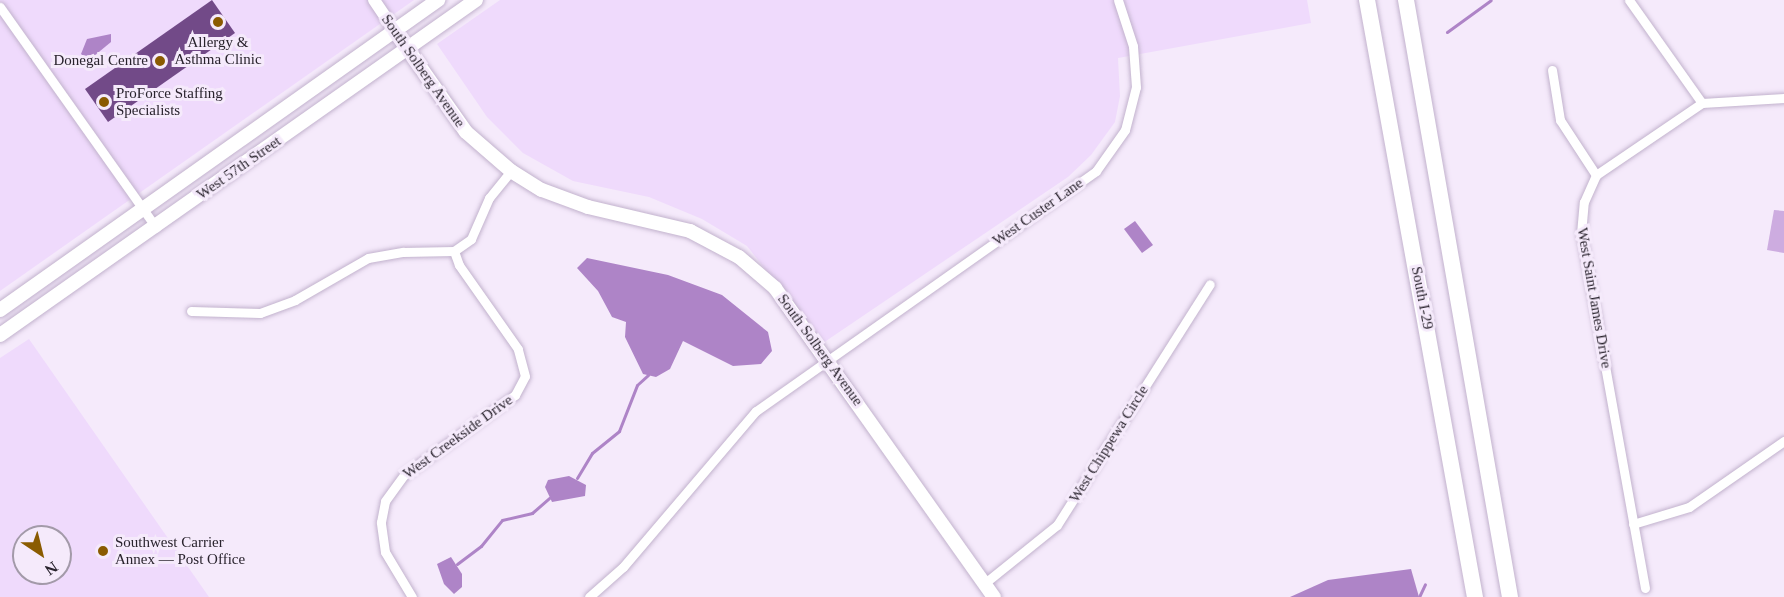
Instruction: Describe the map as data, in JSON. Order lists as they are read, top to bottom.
{
  "streets": {
    "highway": ["South I-29"],
    "main road": ["South Solberg Avenue", "West 57th Street"],
    "street": [
      "West Custer Lane",
      "West Saint James Drive",
      "West Creekside Drive",
      "West Chippewa Circle"
    ]
  },
  "crossings": [
    ["South Solberg Avenue", "West 57th Street"],
    ["South Solberg Avenue", "West Custer Lane"],
    ["South Solberg Avenue", "West Chippewa Circle"]
  ],
  "places": [
    "Allergy & Asthma Clinic",
    "Donegal Centre",
    "ProForce Staffing Specialists",
    "Southwest Carrier Annex — Post Office"
  ],
  "north": "bottom right"
}
